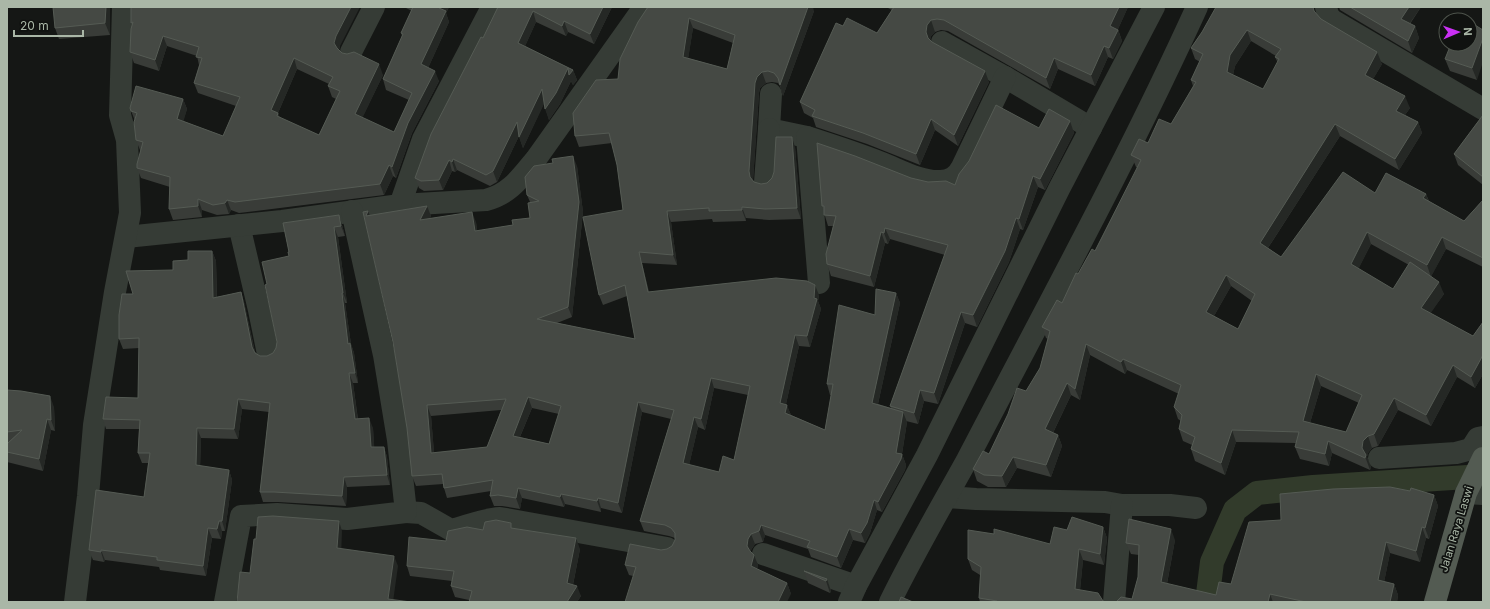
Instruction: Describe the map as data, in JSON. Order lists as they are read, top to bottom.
{
  "streets": {
    "main road": ["Jalan Raya Laswi"]
  },
  "scale_bar": "20 m",
  "north": "right"
}
